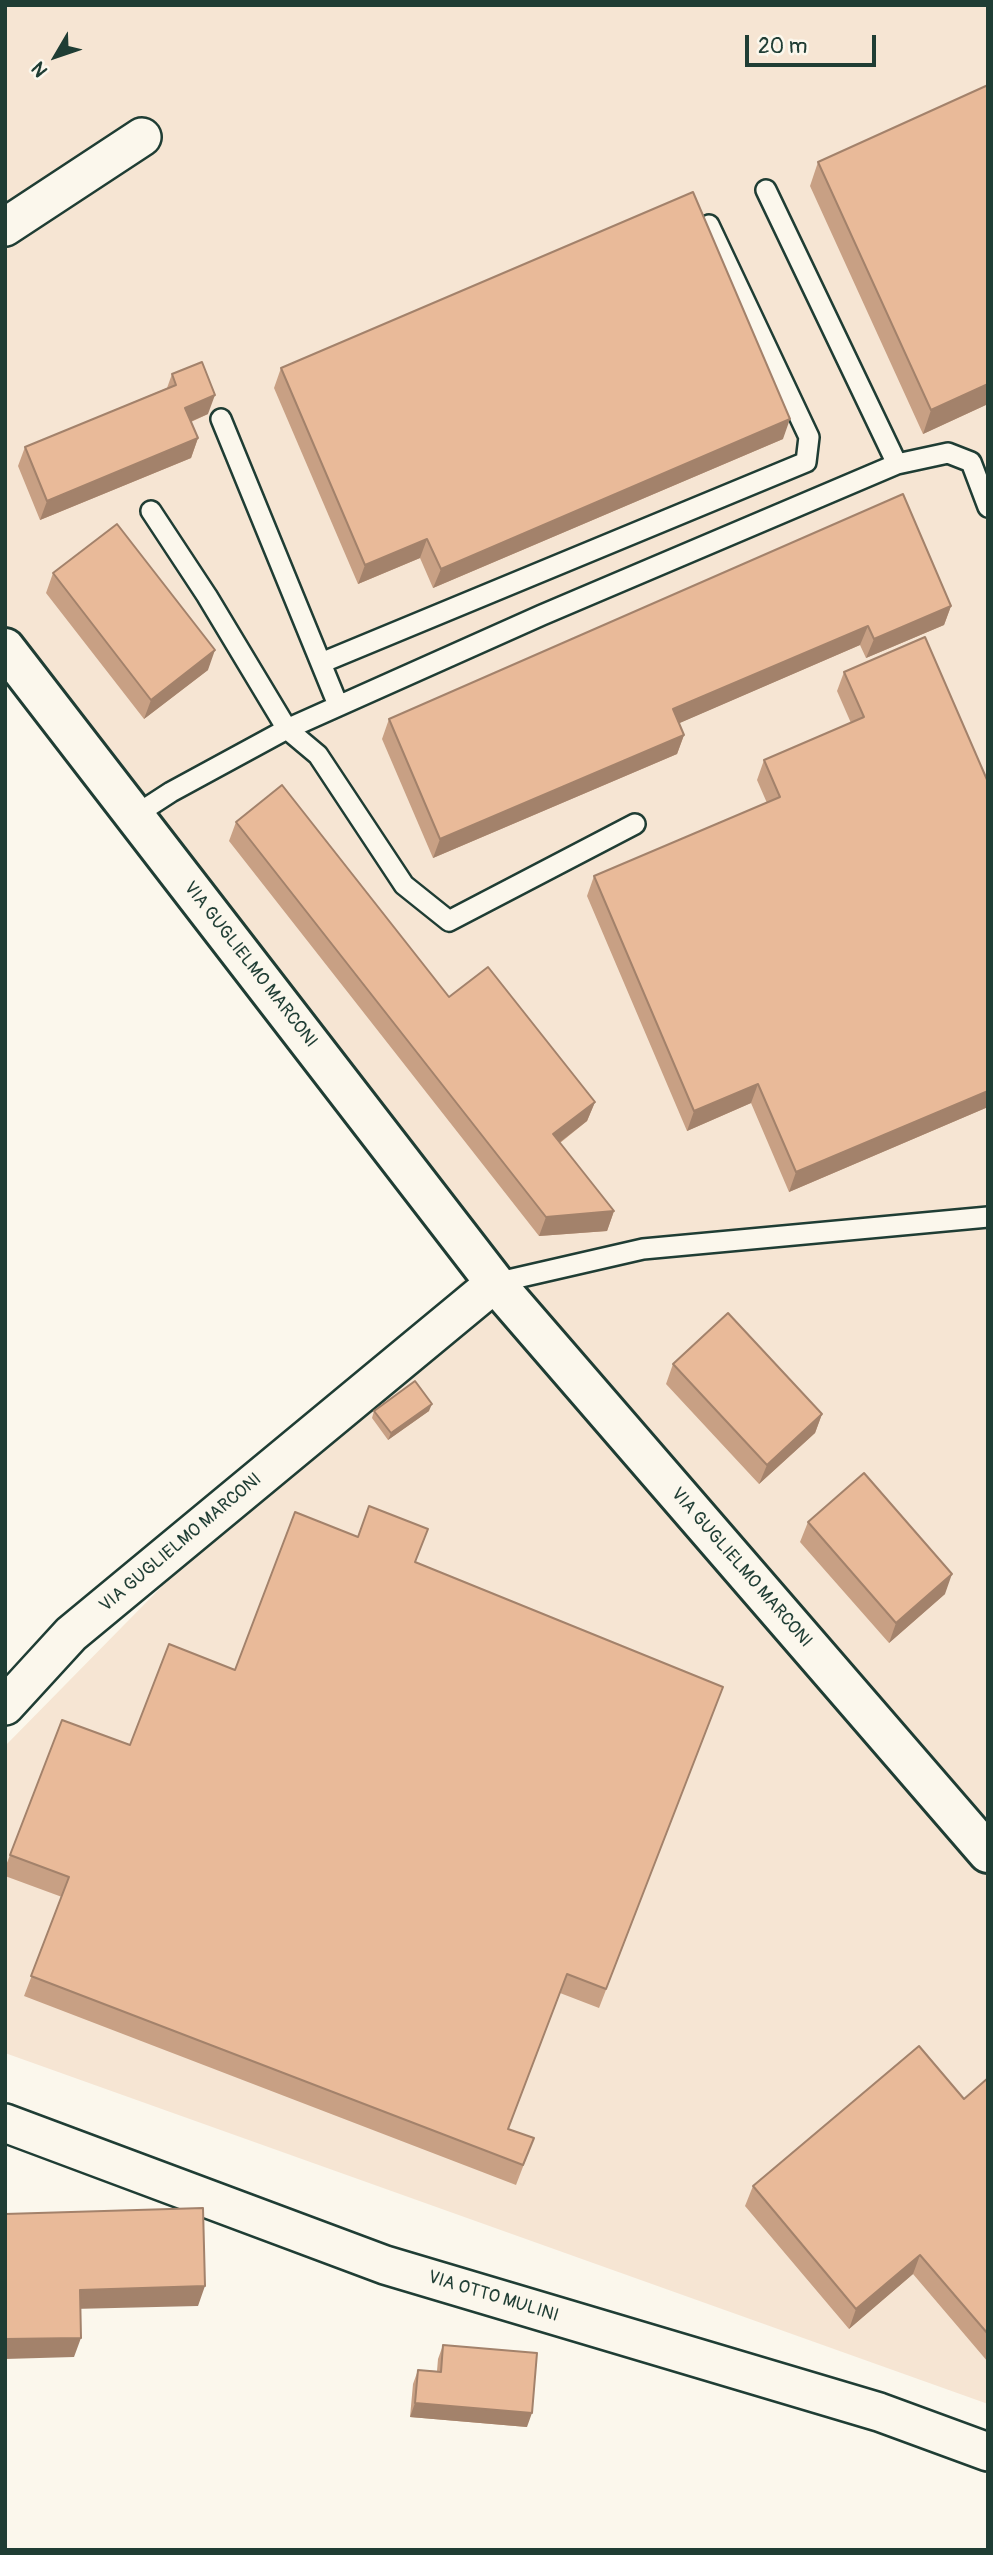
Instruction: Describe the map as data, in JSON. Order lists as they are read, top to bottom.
{
  "streets": {
    "street": ["VIA GUGLIELMO MARCONI", "VIA OTTO MULINI"]
  },
  "scale_bar": "20 m",
  "north": "bottom left"
}
